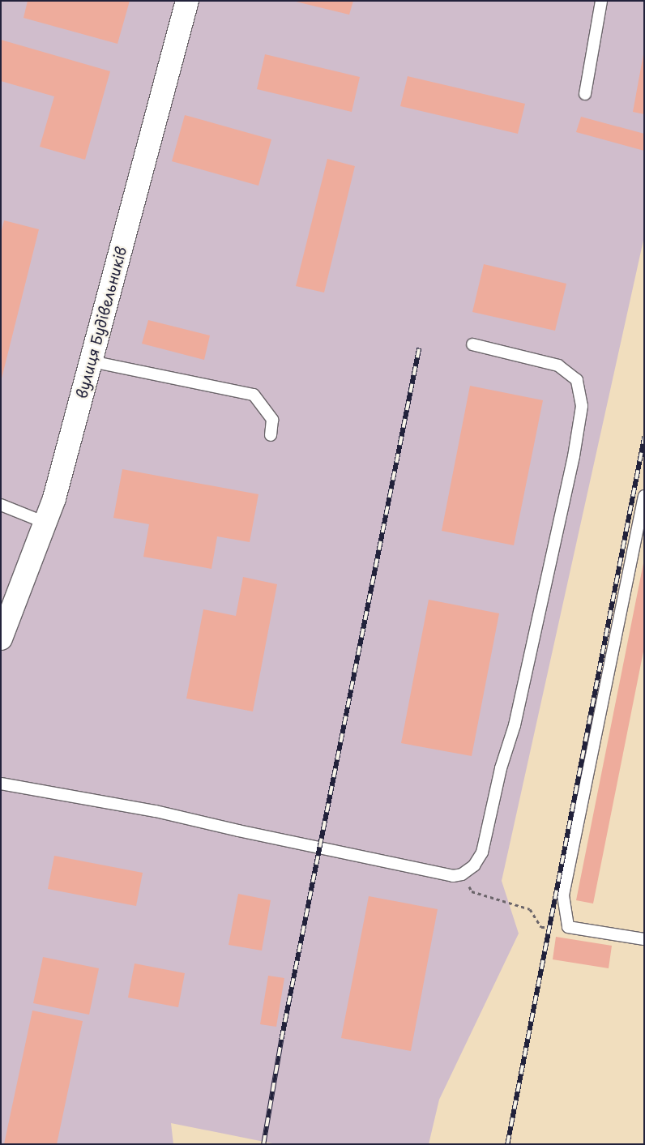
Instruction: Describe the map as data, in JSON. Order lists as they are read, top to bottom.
{
  "streets": {
    "street": ["вулиця Будівельників"]
  }
}
